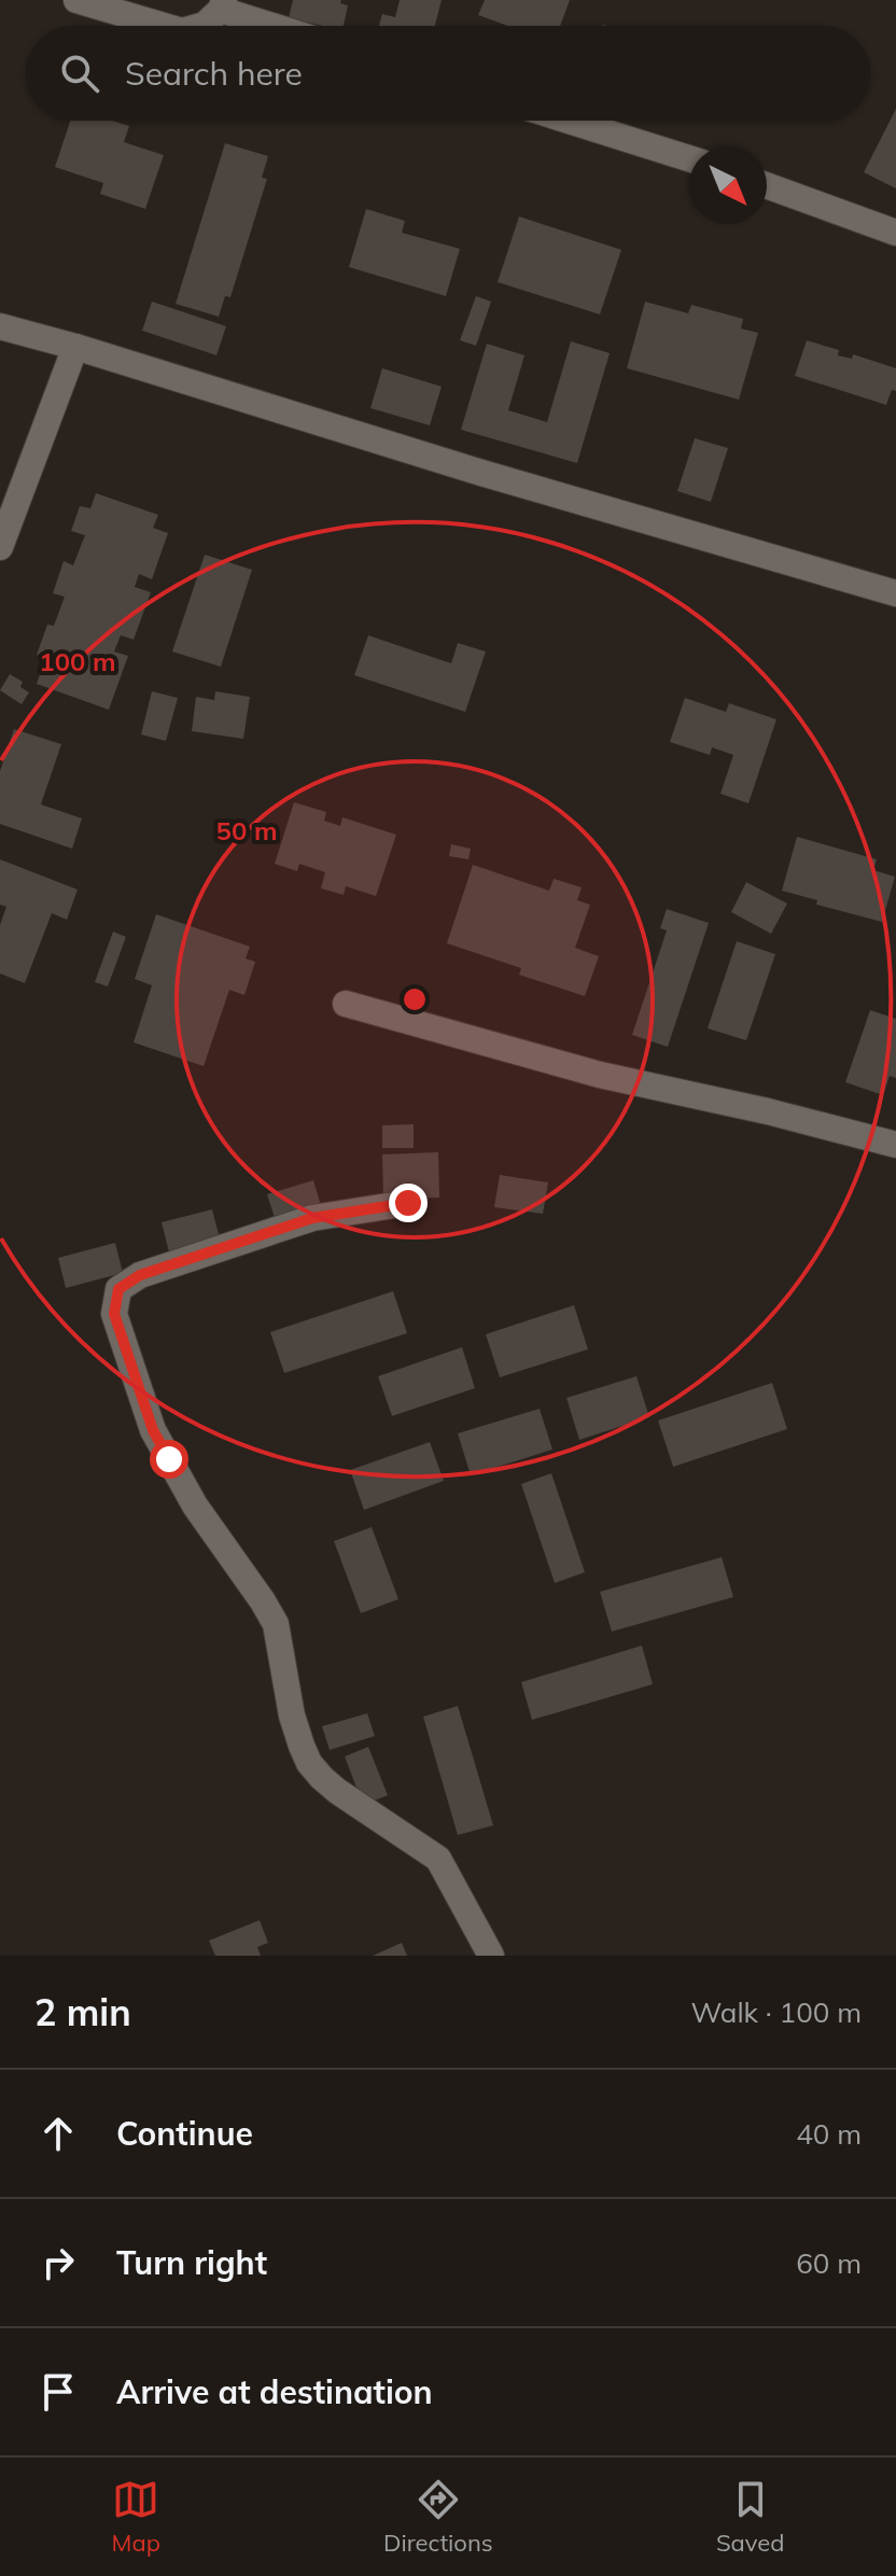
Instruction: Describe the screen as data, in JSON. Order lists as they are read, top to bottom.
{
  "north": "bottom right",
  "page": {
    "search": "Search here",
    "heading": ["2 min", "Walk · 100 m"],
    "list": [
      ["Continue", "40 m"],
      ["Turn right", "60 m"],
      "Arrive at destination"
    ],
    "nav": ["Map", "Directions", "Saved"]
  },
  "rings": ["100 m", "50 m"]
}
